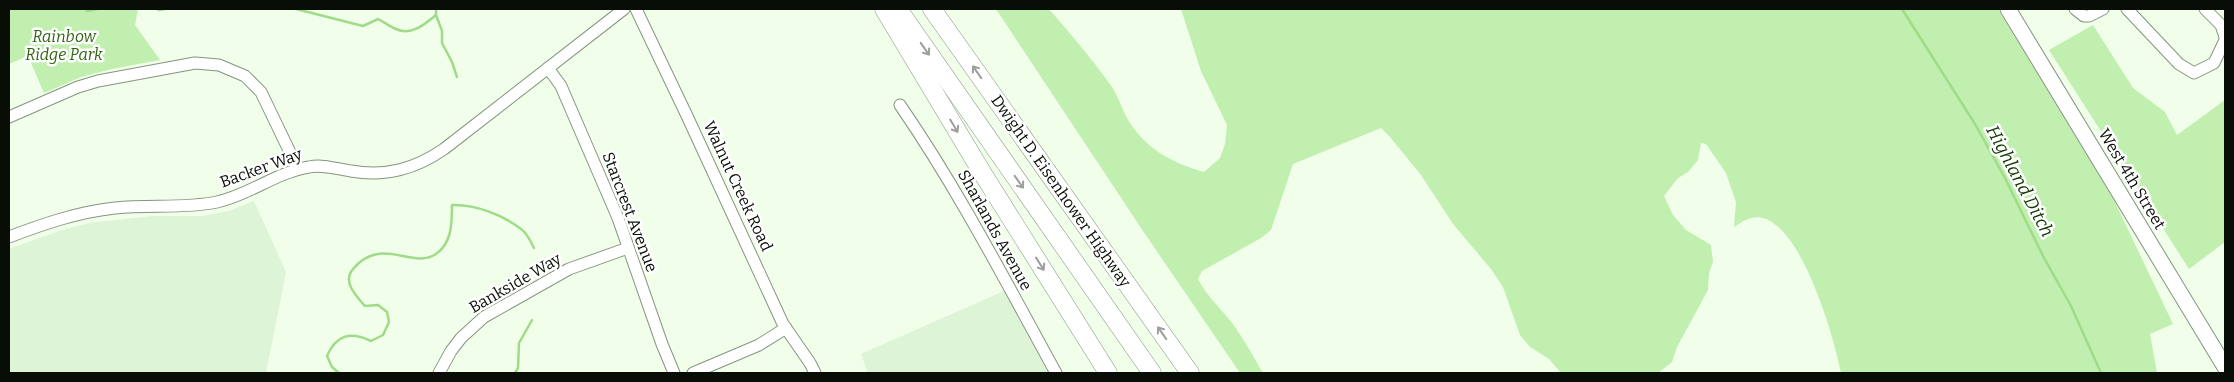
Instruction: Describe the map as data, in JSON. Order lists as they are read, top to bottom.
{
  "streets": {
    "highway": ["Dwight D. Eisenhower Highway"],
    "main road": ["West 4th Street"],
    "street": [
      "Backer Way",
      "Walnut Creek Road",
      "Starcrest Avenue",
      "Sharlands Avenue",
      "Bankside Way"
    ]
  },
  "crossings": [
    ["Backer Way", "Starcrest Avenue"],
    ["Starcrest Avenue", "Bankside Way"]
  ],
  "water": ["Highland Ditch"],
  "parks": ["Rainbow Ridge Park"]
}
